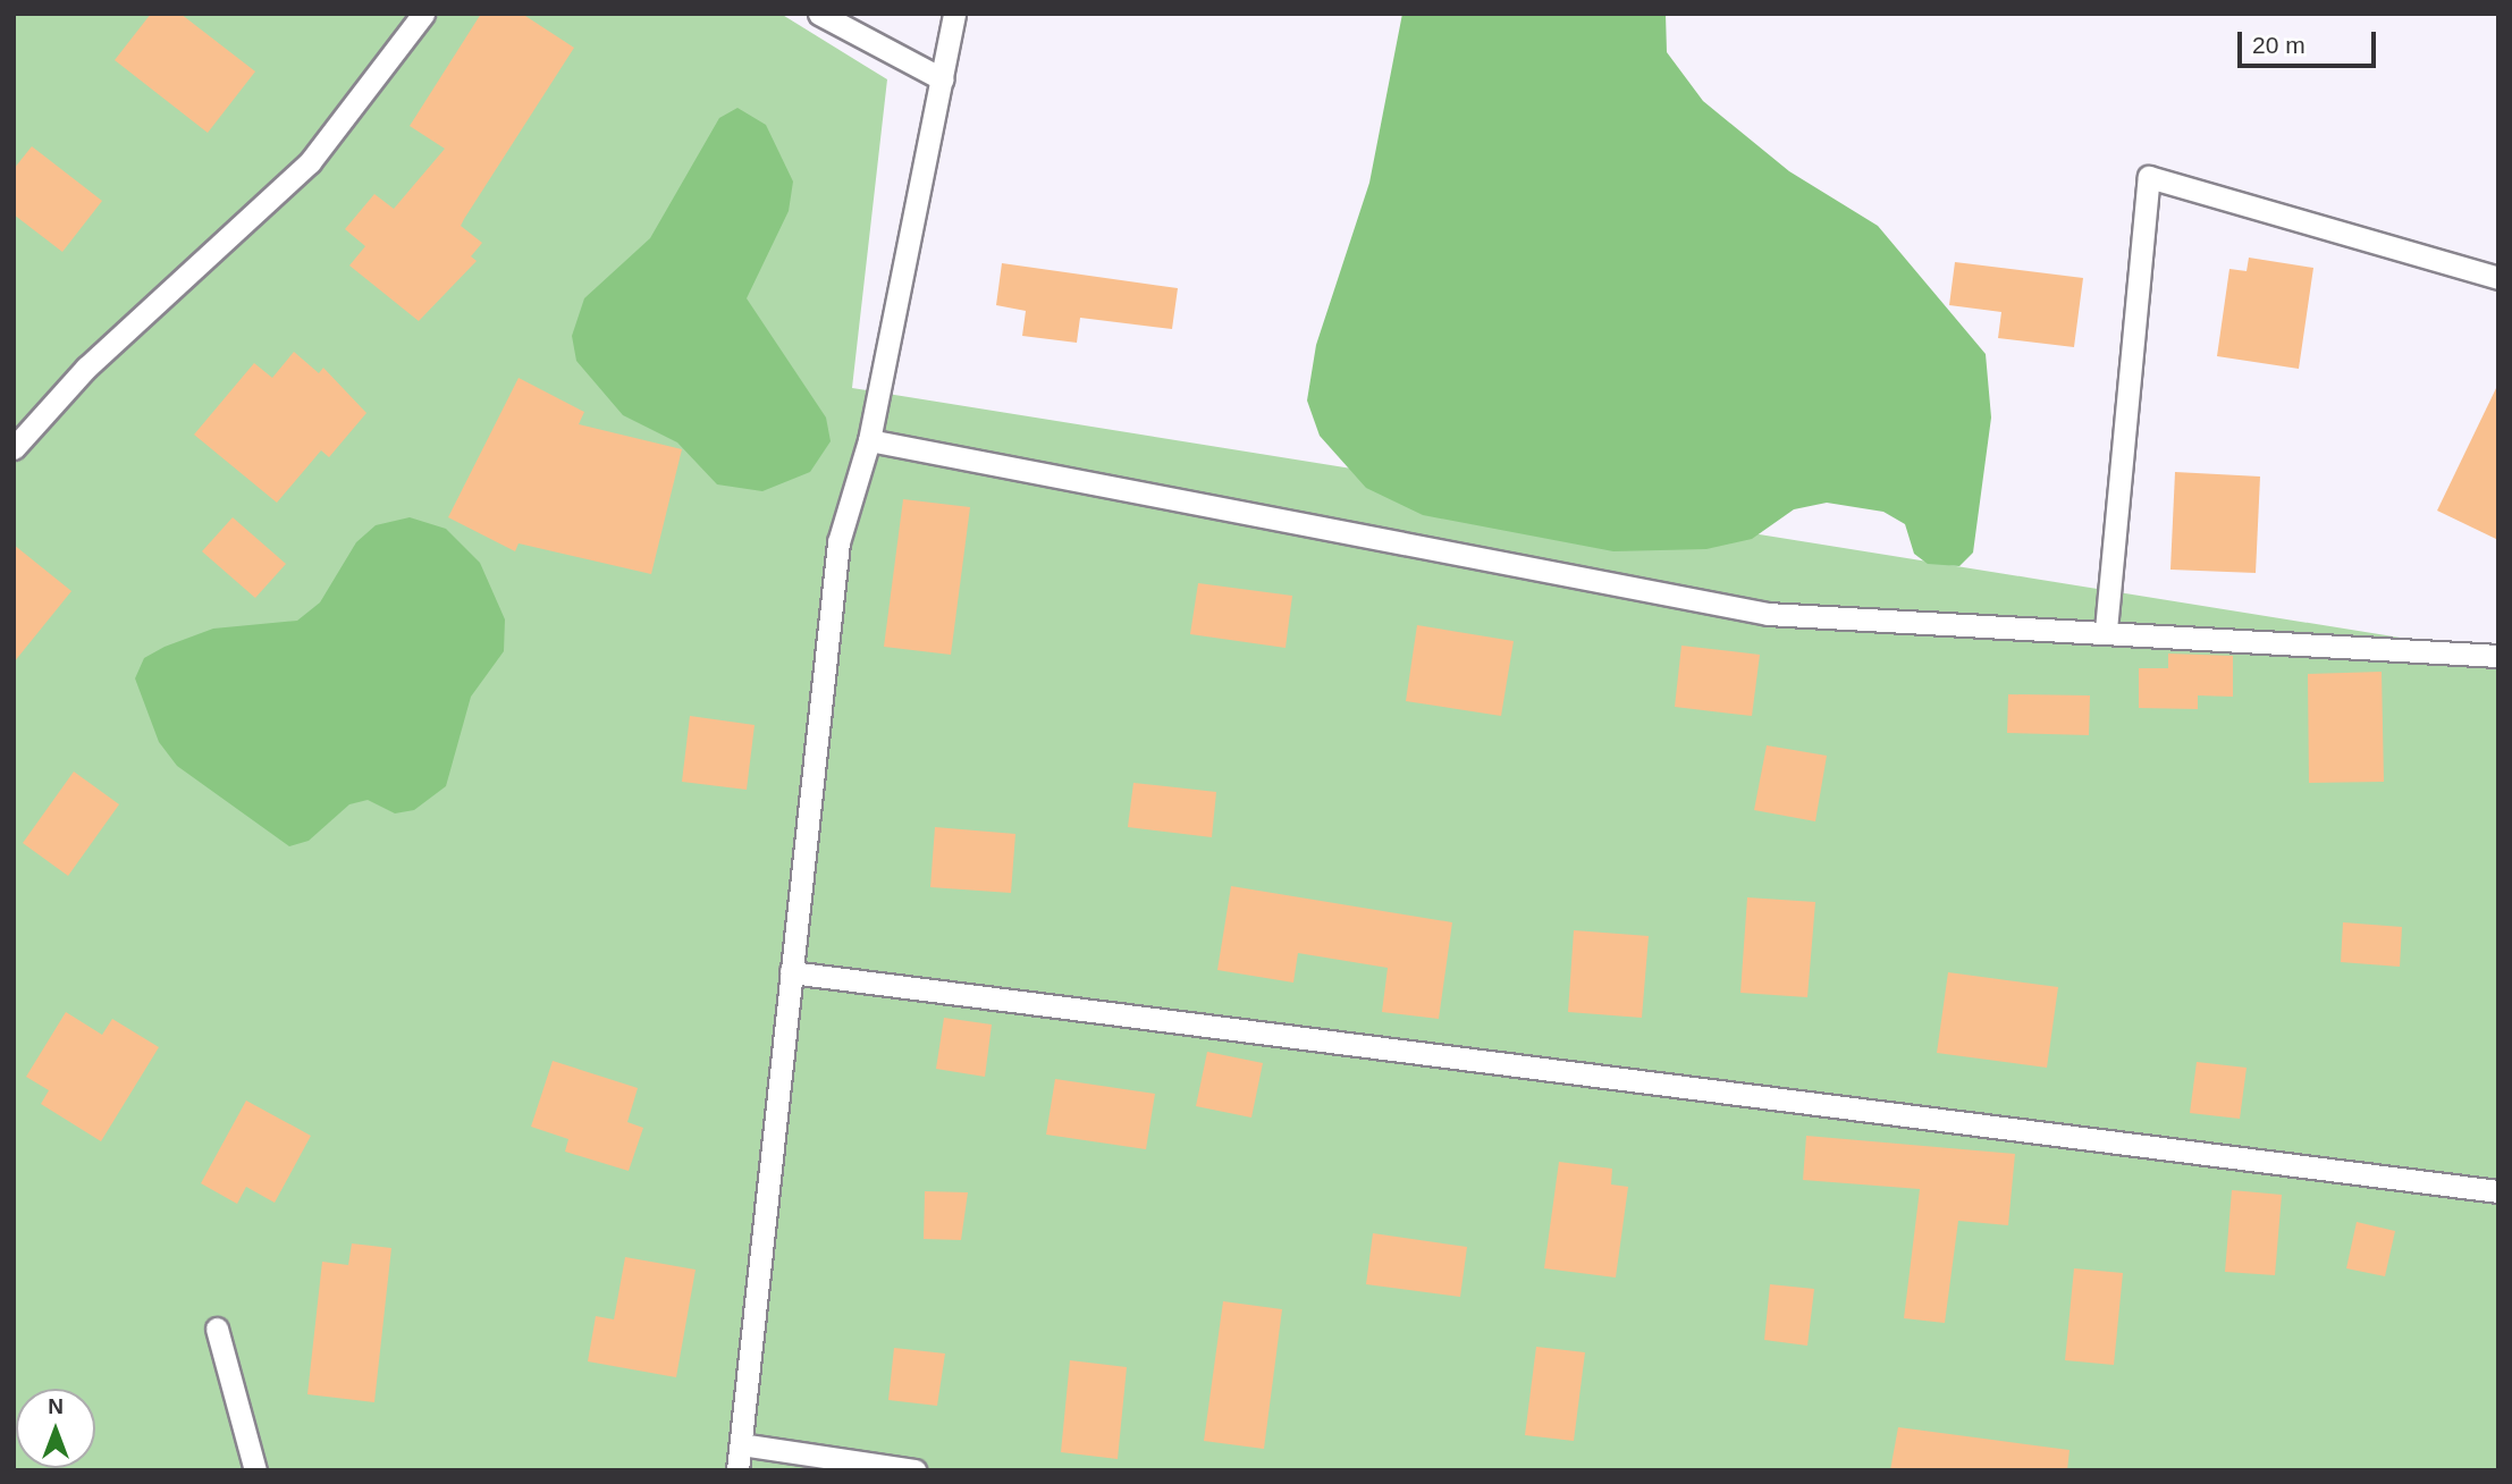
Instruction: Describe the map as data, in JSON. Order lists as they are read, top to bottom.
{
  "scale_bar": "20 m",
  "north": "top"
}
